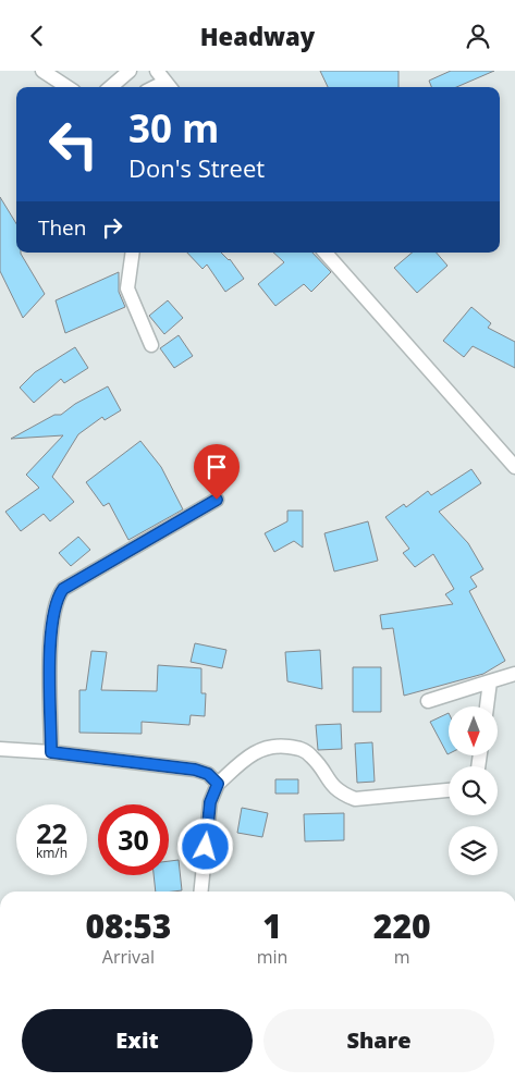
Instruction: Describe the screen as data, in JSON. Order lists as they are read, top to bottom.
{
  "north": "bottom",
  "page": {
    "header": "Headway",
    "turn": ["30 m", "Don's Street"],
    "then": "Then",
    "speed": "22 km/h",
    "limit": "30",
    "eta": [
      "08:53",
      "Arrival",
      "1",
      "min",
      "220",
      "m"
    ],
    "buttons": ["Exit", "Share"]
  }
}
